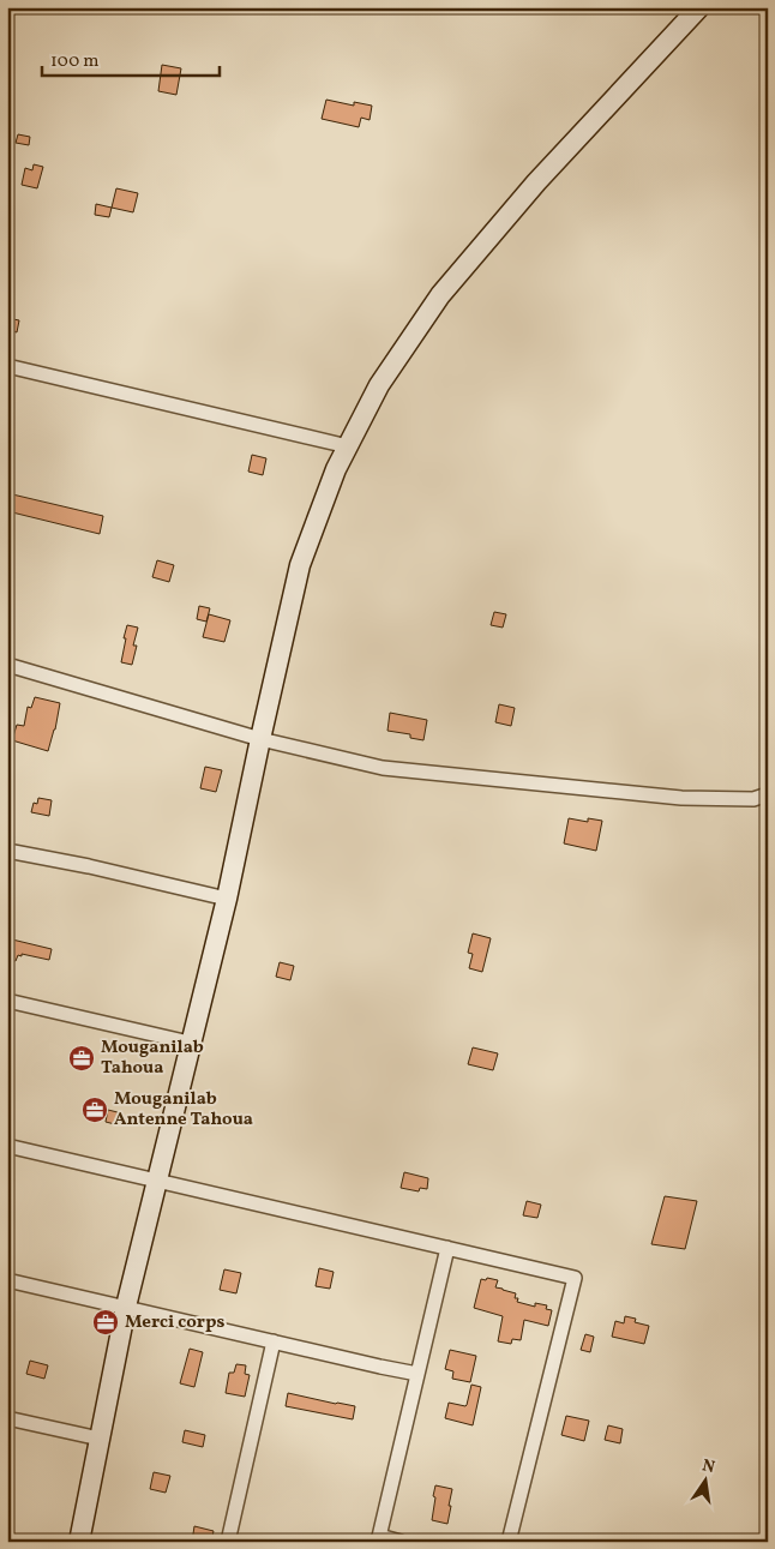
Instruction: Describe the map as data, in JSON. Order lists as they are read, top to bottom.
{
  "places": {
    "office": ["Mouganilab Tahoua", "Mouganilab Antenne Tahoua", "Merci corps"]
  },
  "scale_bar": "100 m",
  "north": "top"
}
